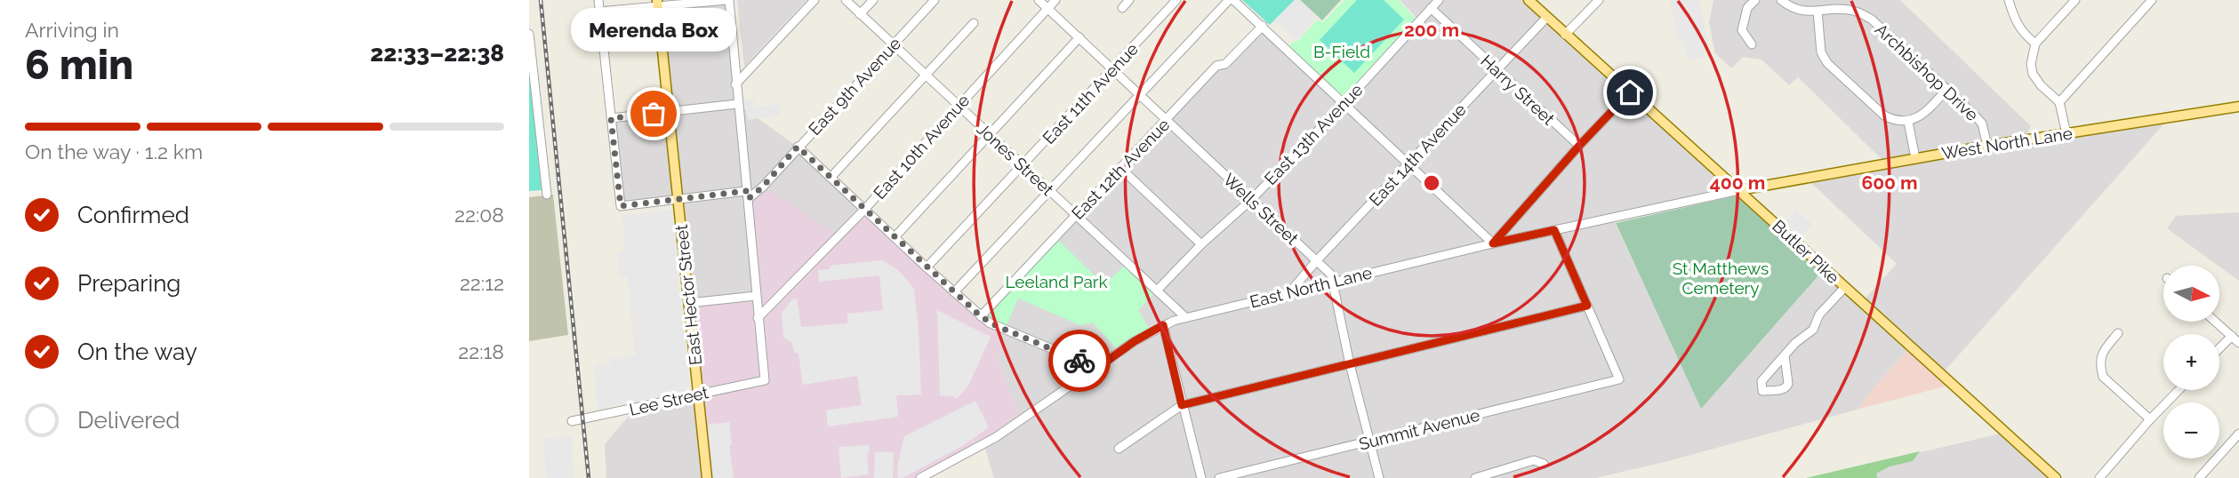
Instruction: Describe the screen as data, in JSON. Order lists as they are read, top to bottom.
{
  "streets": {
    "main road": ["West North Lane", "Butler Pike", "East Hector Street"],
    "street": [
      "Archbishop Drive",
      "East 9th Avenue",
      "Harry Street",
      "East 11th Avenue",
      "East 13th Avenue",
      "East 10th Avenue",
      "East 14th Avenue",
      "Jones Street",
      "East 12th Avenue",
      "Wells Street",
      "East North Lane",
      "Lee Street",
      "Summit Avenue"
    ]
  },
  "crossings": [
    ["Archbishop Drive", "West North Lane"],
    ["East 9th Avenue", "Jones Street"],
    ["Harry Street", "East 13th Avenue"],
    ["Harry Street", "East 14th Avenue"],
    ["East 11th Avenue", "Jones Street"],
    ["East 11th Avenue", "Wells Street"],
    ["East 13th Avenue", "Jones Street"],
    ["East 13th Avenue", "Wells Street"],
    ["West North Lane", "Butler Pike"],
    ["West North Lane", "East North Lane"],
    ["East 10th Avenue", "Jones Street"],
    ["East 10th Avenue", "Wells Street"],
    ["East 10th Avenue", "Lee Street"],
    ["East 14th Avenue", "Wells Street"],
    ["East 14th Avenue", "Butler Pike"],
    ["East 14th Avenue", "East North Lane"],
    ["Jones Street", "East 12th Avenue"],
    ["Jones Street", "East North Lane"],
    ["East 12th Avenue", "Wells Street"],
    ["Wells Street", "East North Lane"],
    ["Wells Street", "Summit Avenue"],
    ["Butler Pike", "East North Lane"],
    ["East Hector Street", "Lee Street"]
  ],
  "parks": ["B-Field", "St Matthews Cemetery", "Leeland Park"],
  "places": ["Merenda Box"],
  "north": "right",
  "page": {
    "heading": ["6 min", "Arriving in", "22:33–22:38"],
    "bubble": "Merenda Box",
    "bar": "On the way · 1.2 km",
    "list": [
      ["Confirmed", "22:08"],
      ["Preparing", "22:12"],
      ["On the way", "22:18"],
      "Delivered"
    ],
    "map_buttons": ["+", "−"]
  },
  "rings": ["200 m", "400 m", "600 m"]
}
